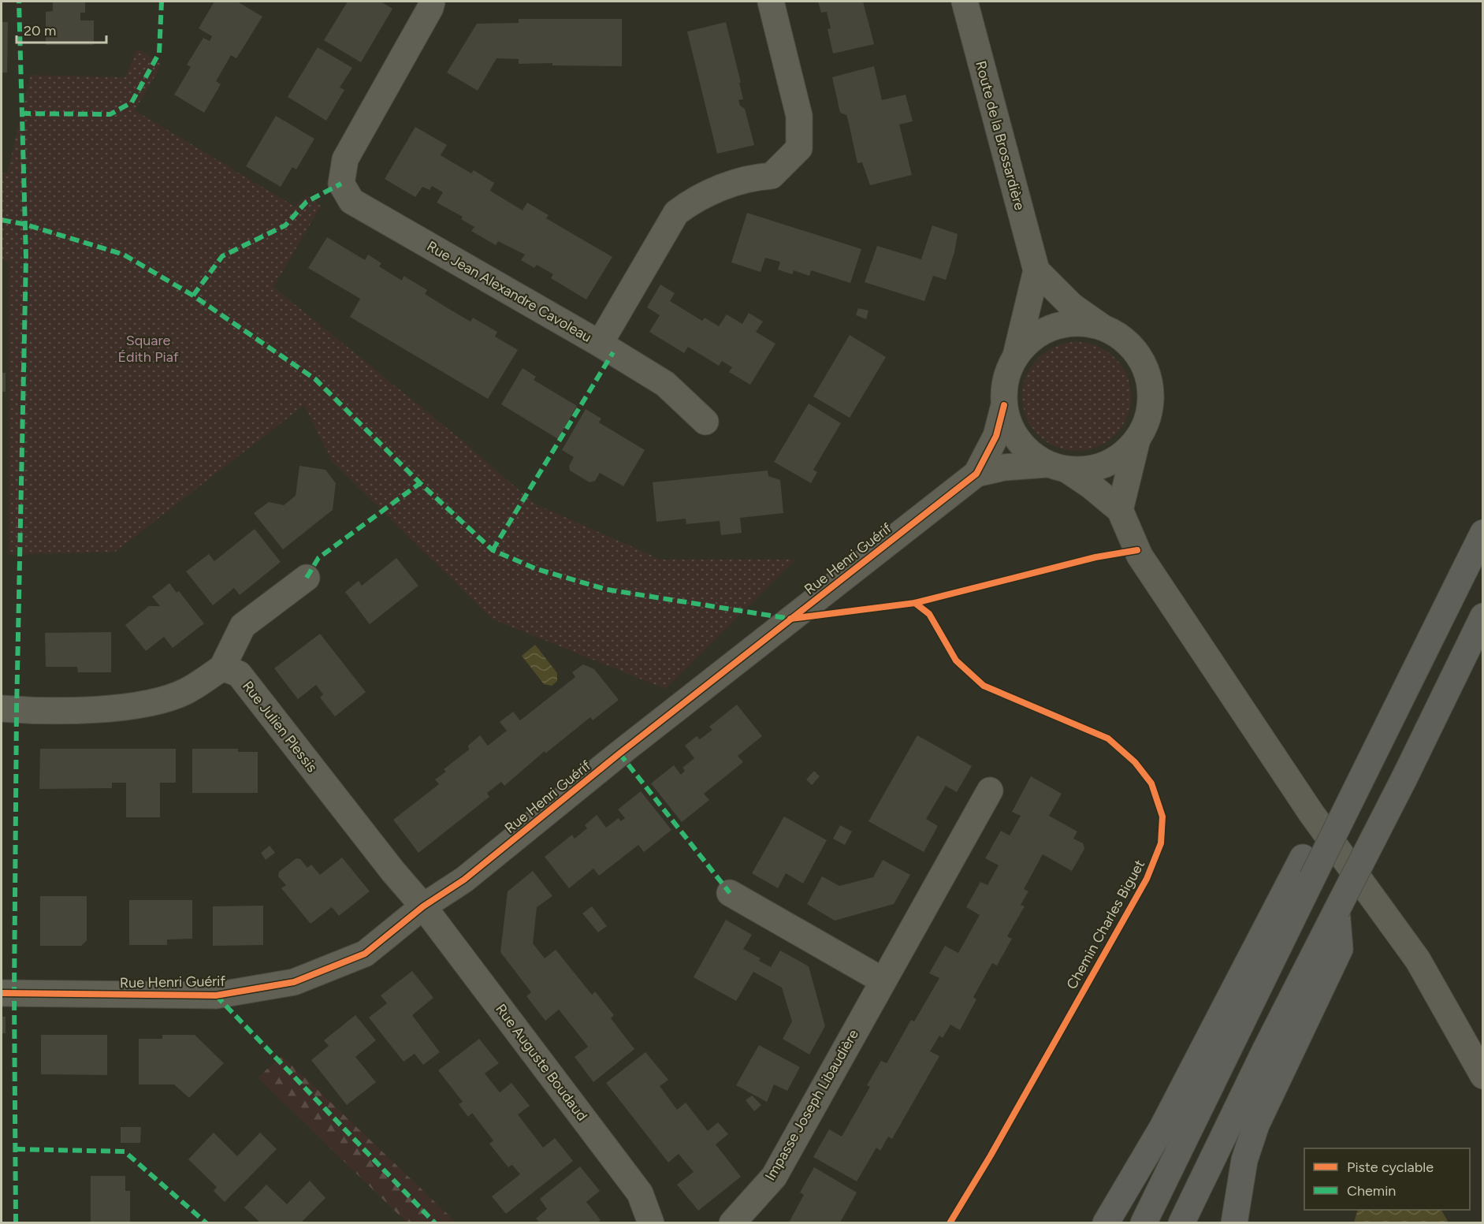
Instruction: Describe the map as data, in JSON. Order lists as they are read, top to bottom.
{
  "streets": {
    "street": [
      "Route de la Brossardière",
      "Rue Jean Alexandre Cavoleau",
      "Rue Henri Guérif",
      "Rue Julien Plessis",
      "Rue Auguste Boudaud",
      "Impasse Joseph Libaudière"
    ],
    "cycle path": ["Chemin Charles Biguet"]
  },
  "crossings": [
    ["Route de la Brossardière", "Rue Henri Guérif"],
    ["Rue Henri Guérif", "Rue Julien Plessis"],
    ["Rue Henri Guérif", "Rue Auguste Boudaud"],
    ["Rue Julien Plessis", "Rue Auguste Boudaud"]
  ],
  "parks": ["Square Édith Piaf"],
  "legend": ["Piste cyclable", "Chemin"],
  "scale_bar": "20 m"
}
